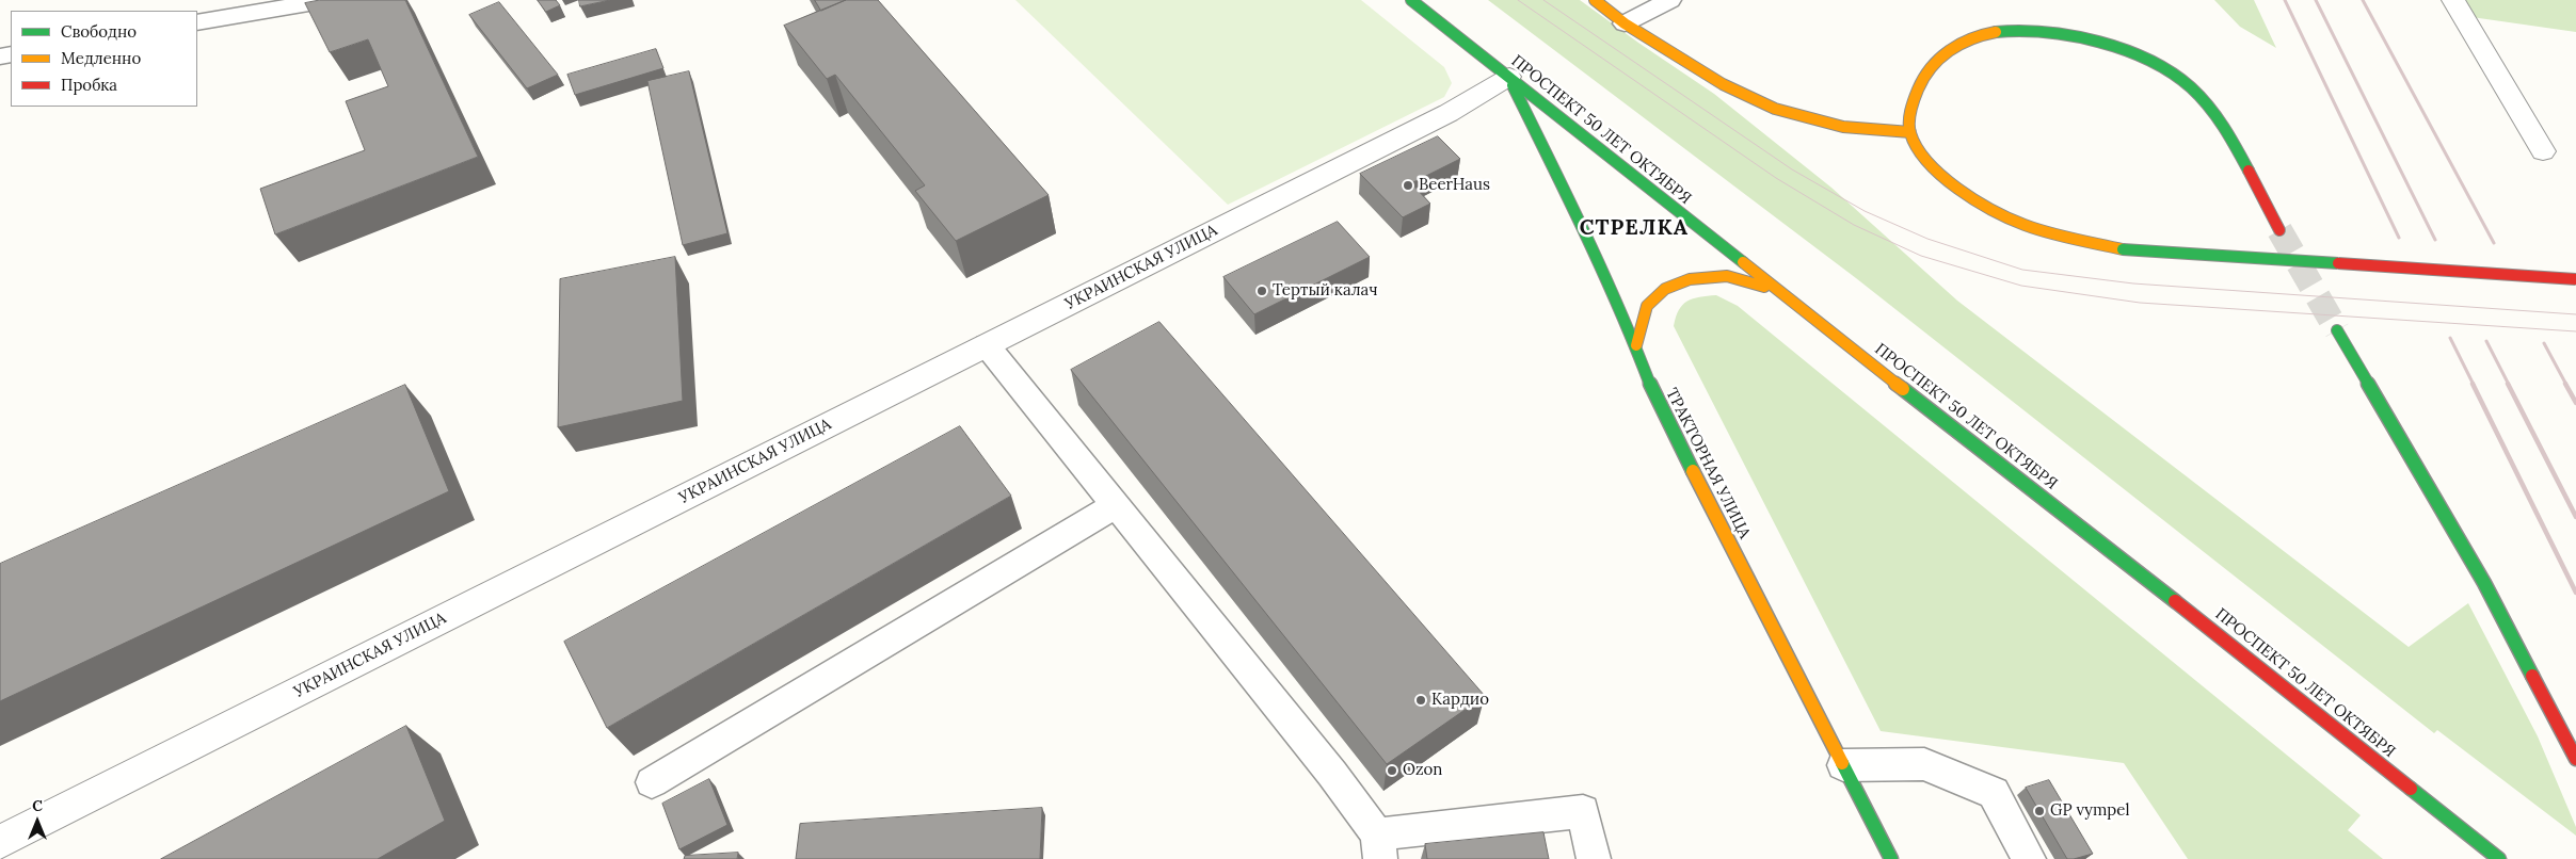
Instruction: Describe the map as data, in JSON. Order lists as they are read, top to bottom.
{
  "streets": {
    "main road": ["ПРОСПЕКТ 50 ЛЕТ ОКТЯБРЯ", "ТРАКТОРНАЯ УЛИЦА"],
    "street": ["УКРАИНСКАЯ УЛИЦА"]
  },
  "crossings": [
    ["ПРОСПЕКТ 50 ЛЕТ ОКТЯБРЯ", "УКРАИНСКАЯ УЛИЦА"],
    ["ПРОСПЕКТ 50 ЛЕТ ОКТЯБРЯ", "ТРАКТОРНАЯ УЛИЦА"],
    ["УКРАИНСКАЯ УЛИЦА", "ТРАКТОРНАЯ УЛИЦА"]
  ],
  "districts": ["СТРЕЛКА"],
  "places": [
    "BeerHaus",
    "Тертый калач",
    "Кардио",
    "Ozon",
    "GP vympel"
  ],
  "legend": ["Свободно", "Медленно", "Пробка"],
  "north": "top"
}
